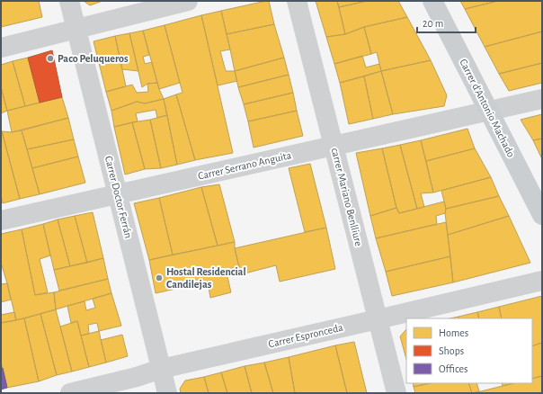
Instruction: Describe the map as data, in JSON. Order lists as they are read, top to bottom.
{
  "streets": {
    "main road": ["Carrer d'Antonio Machado"],
    "street": [
      "Carrer Serrano Anguita",
      "Carrer Doctor Ferrán",
      "carrer Mariano Benlliure",
      "Carrer Espronceda"
    ]
  },
  "crossings": [
    ["Carrer d'Antonio Machado", "Carrer Serrano Anguita"],
    ["Carrer Serrano Anguita", "Carrer Doctor Ferrán"],
    ["Carrer Serrano Anguita", "carrer Mariano Benlliure"],
    ["Carrer Doctor Ferrán", "Carrer Espronceda"],
    ["carrer Mariano Benlliure", "Carrer Espronceda"]
  ],
  "places": ["Paco Peluqueros", "Hostal Residencial Candilejas"],
  "legend": ["Homes", "Shops", "Offices"],
  "scale_bar": "20 m"
}
